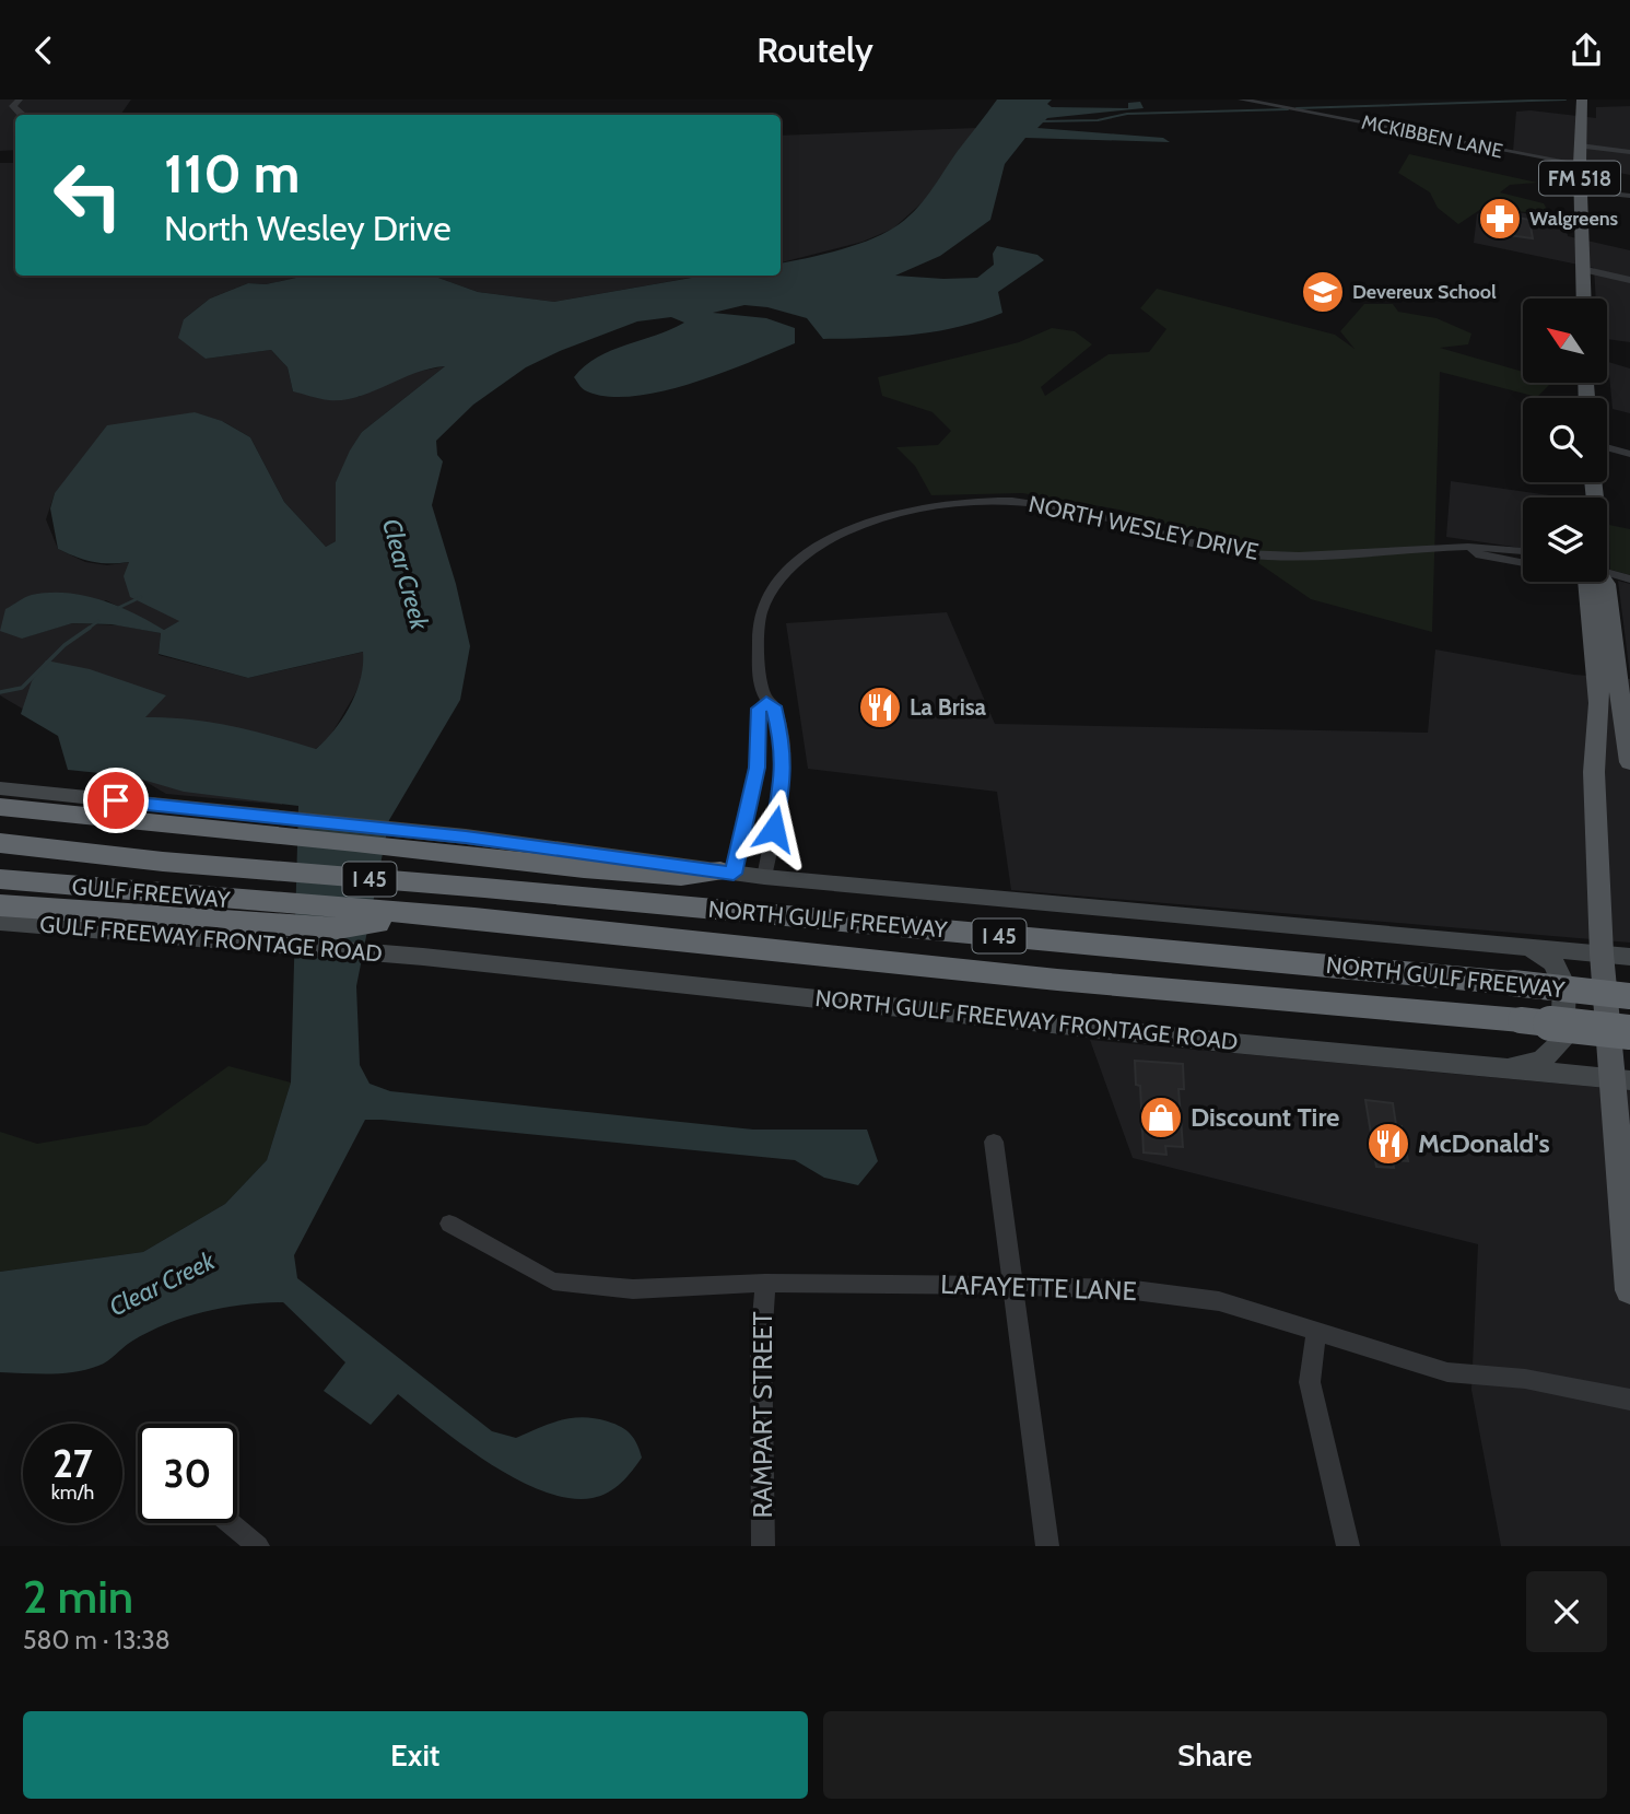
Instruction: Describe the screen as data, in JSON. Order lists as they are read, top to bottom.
{
  "streets": {
    "highway": ["I 45", "GULF FREEWAY", "NORTH GULF FREEWAY"],
    "main road": ["FM 518", "GULF FREEWAY FRONTAGE ROAD", "NORTH GULF FREEWAY FRONTAGE ROAD"],
    "street": [
      "MCKIBBEN LANE",
      "NORTH WESLEY DRIVE",
      "LAFAYETTE LANE",
      "RAMPART STREET"
    ]
  },
  "crossings": [
    ["MCKIBBEN LANE", "FM 518"],
    ["GULF FREEWAY", "NORTH GULF FREEWAY"],
    ["GULF FREEWAY FRONTAGE ROAD", "NORTH GULF FREEWAY FRONTAGE ROAD"],
    ["LAFAYETTE LANE", "RAMPART STREET"]
  ],
  "water": ["Clear Creek"],
  "places": {
    "pharmacy": ["Walgreens"],
    "school or university": ["Devereux School"],
    "restaurant": ["La Brisa", "McDonald's"],
    "shop": ["Discount Tire"]
  },
  "north": "top left",
  "page": {
    "header": "Routely",
    "turn": ["110 m", "North Wesley Drive"],
    "speed": "27 km/h",
    "limit": "30",
    "heading": ["2 min", "580 m · 13:38"],
    "buttons": ["Exit", "Share"]
  }
}
